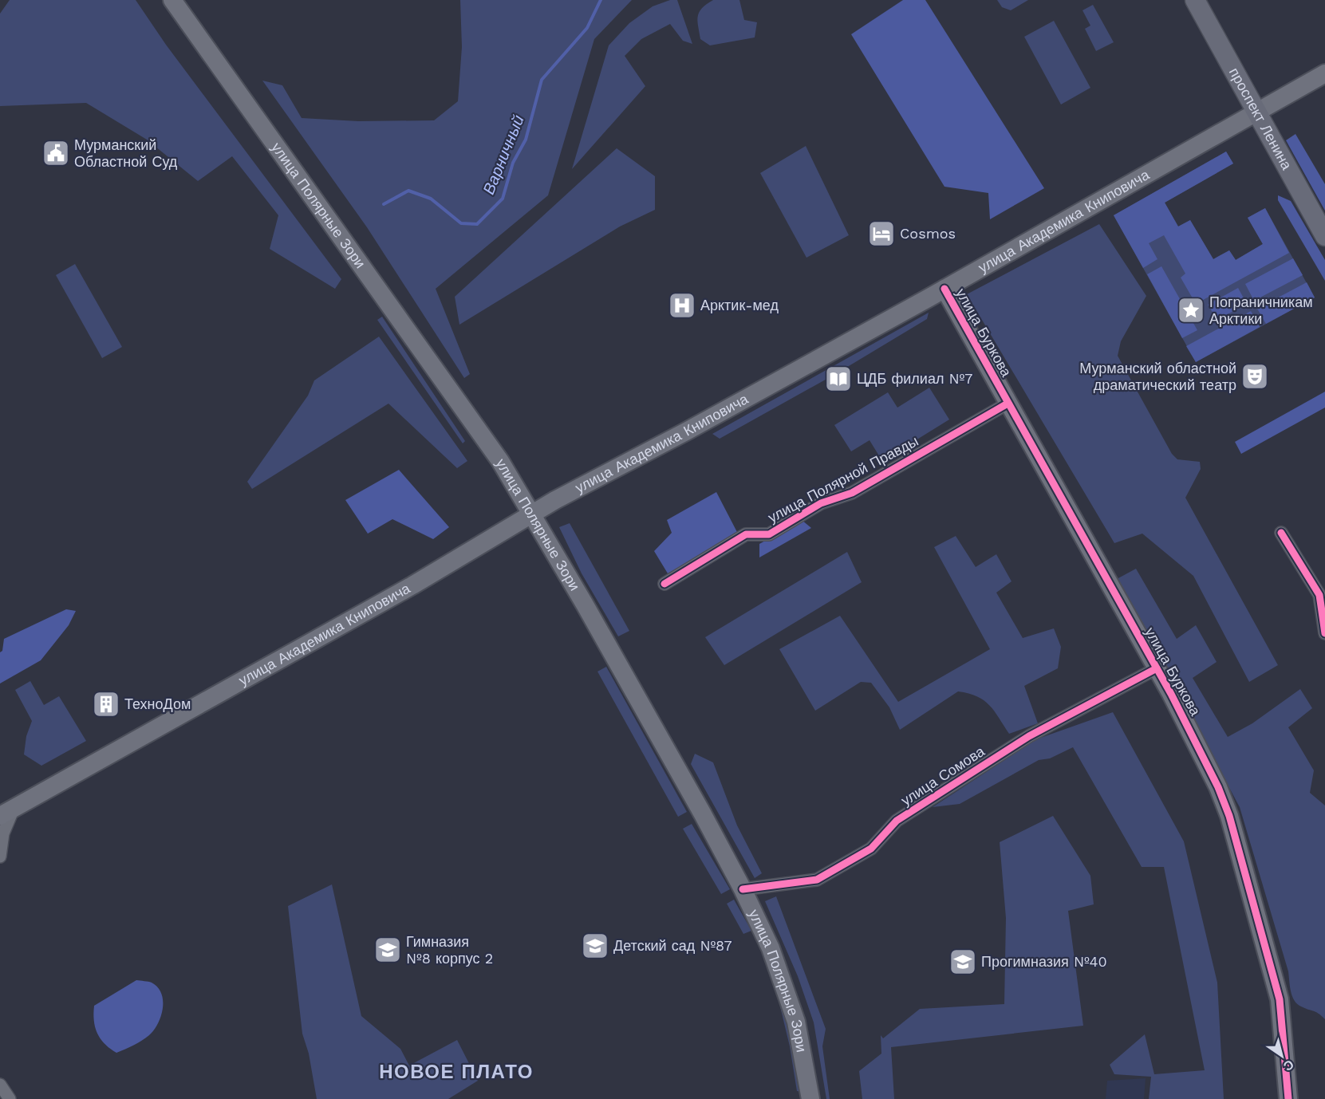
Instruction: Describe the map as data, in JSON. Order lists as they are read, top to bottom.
{
  "streets": {
    "main road": [
      "проспект Ленина",
      "улица Полярные Зори",
      "улица Академика Книповича",
      "улица Буркова"
    ],
    "street": ["улица Полярной Правды", "улица Сомова"]
  },
  "crossings": [
    ["проспект Ленина", "улица Академика Книповича"],
    ["улица Полярные Зори", "улица Академика Книповича"],
    ["улица Полярные Зори", "улица Сомова"],
    ["улица Академика Книповича", "улица Буркова"],
    ["улица Буркова", "улица Полярной Правды"],
    ["улица Буркова", "улица Сомова"]
  ],
  "districts": ["НОВОЕ ПЛАТО"],
  "water": ["Варничный"],
  "places": {
    "public building": ["Мурманский Областной Суд"],
    "hotel": ["Cosmos"],
    "hospital": ["Арктик-мед"],
    "place": ["Пограничникам Арктики"],
    "theatre": ["Мурманский областной драматический театр"],
    "library": ["ЦДБ филиал №7"],
    "building": ["ТехноДом"],
    "school or university": ["Детский сад №87", "Гимназия №8 корпус 2", "Прогимназия №40"]
  },
  "north": "bottom right"
}
